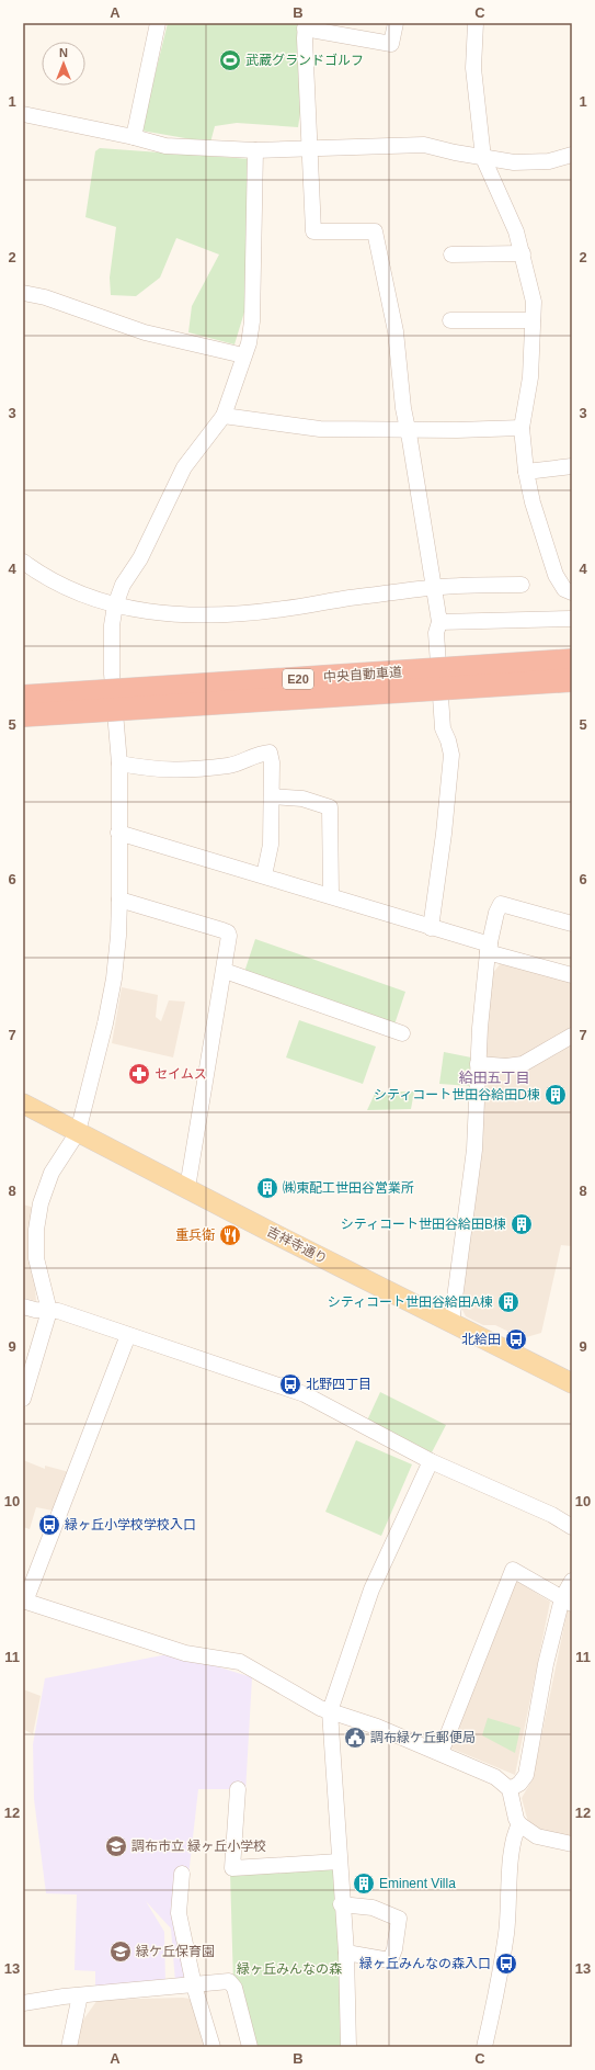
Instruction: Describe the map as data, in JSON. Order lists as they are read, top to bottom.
{
  "streets": {
    "highway": ["中央自動車道", "E20"],
    "main road": ["吉祥寺通り"]
  },
  "districts": ["給田五丁目"],
  "parks": ["緑ヶ丘みんなの森"],
  "places": {
    "sports": ["武蔵グランドゴルフ"],
    "pharmacy": ["セイムス"],
    "building": [
      "シティコート世田谷給田D棟",
      "㈱東配工世田谷営業所",
      "シティコート世田谷給田B棟",
      "シティコート世田谷給田A棟",
      "Eminent Villa"
    ],
    "restaurant": ["重兵衛"],
    "bus stop": [
      "北給田",
      "北野四丁目",
      "緑ヶ丘小学校学校入口",
      "緑ヶ丘みんなの森入口"
    ],
    "public building": ["調布緑ケ丘郵便局"],
    "school or university": ["調布市立 緑ヶ丘小学校", "緑ケ丘保育園"]
  },
  "north": "top",
  "grid": {
    "columns": ["A", "B", "C"],
    "rows": [
      "1",
      "2",
      "3",
      "4",
      "5",
      "6",
      "7",
      "8",
      "9",
      "10",
      "11",
      "12",
      "13"
    ]
  }
}
